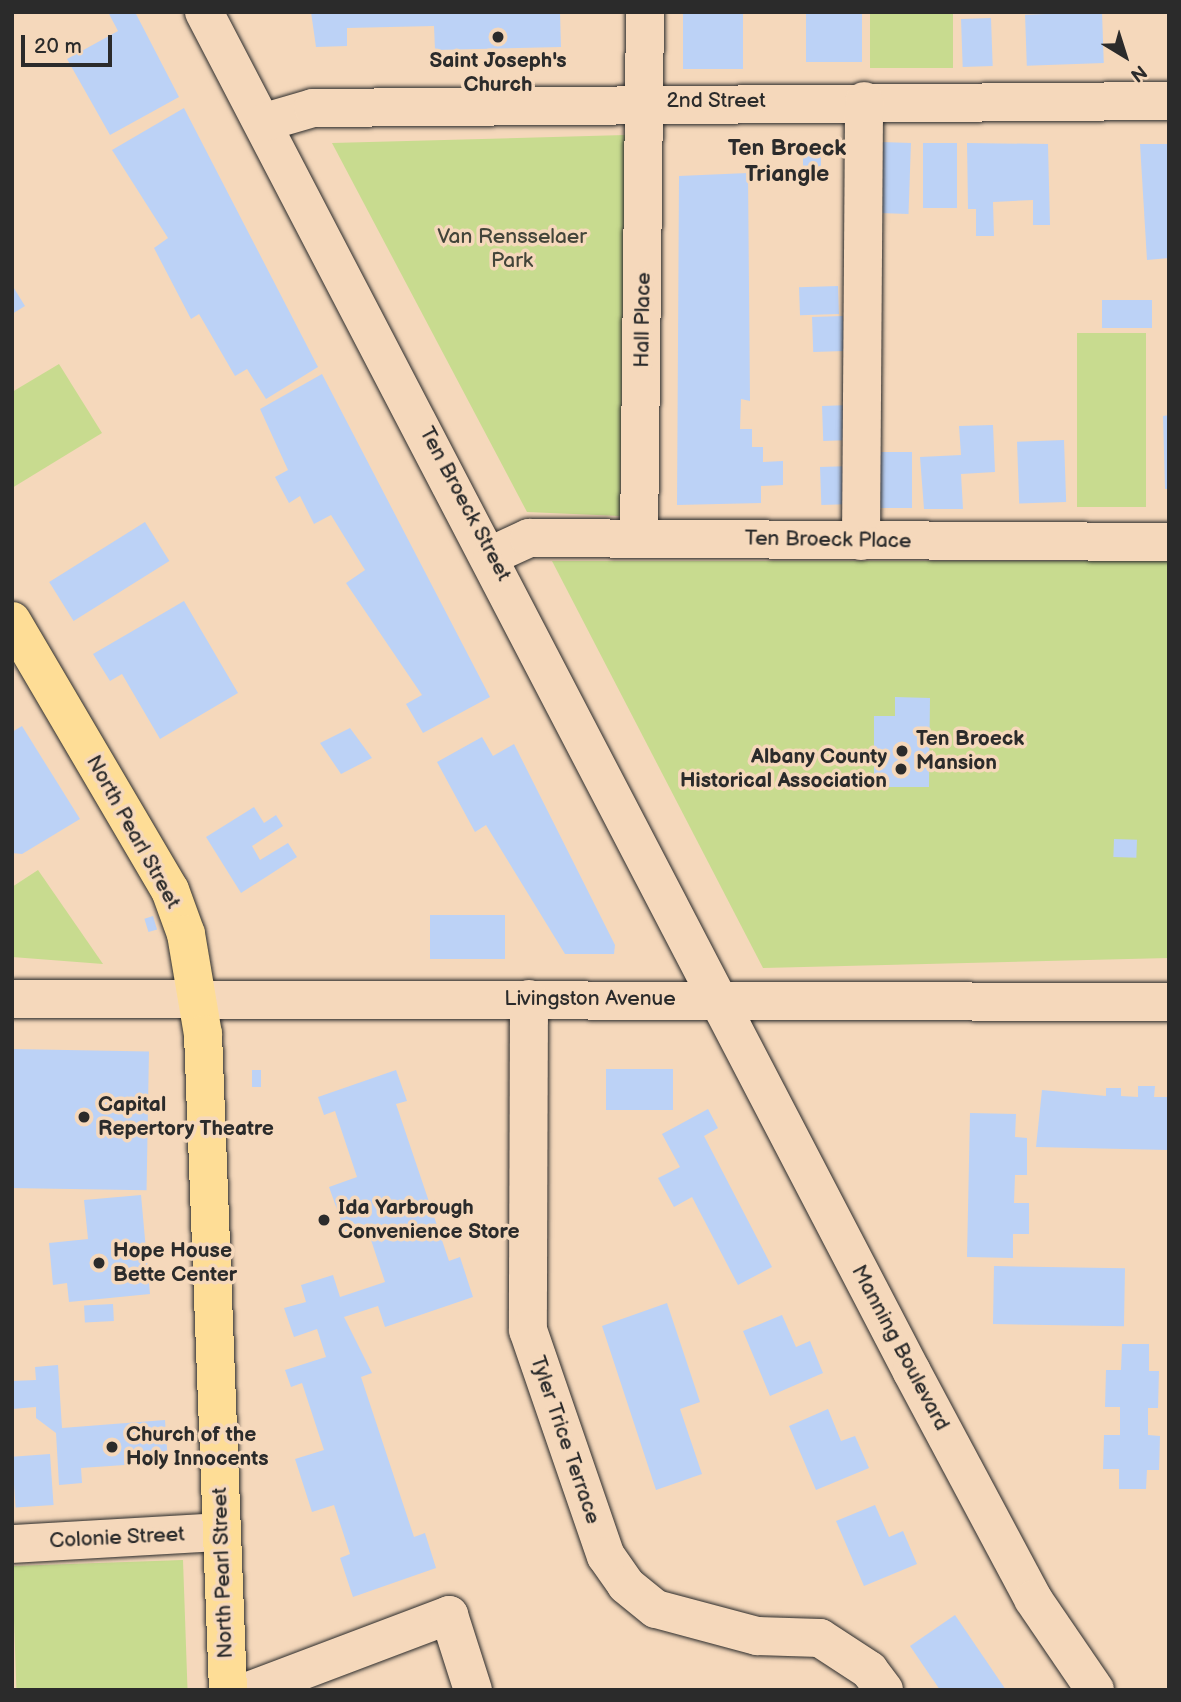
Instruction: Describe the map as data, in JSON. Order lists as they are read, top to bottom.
{
  "streets": {
    "main road": ["North Pearl Street"],
    "street": [
      "2nd Street",
      "Hall Place",
      "Ten Broeck Street",
      "Ten Broeck Place",
      "Livingston Avenue",
      "Manning Boulevard",
      "Tyler Trice Terrace",
      "Colonie Street"
    ]
  },
  "crossings": [
    ["2nd Street", "Hall Place"],
    ["2nd Street", "Ten Broeck Street"],
    ["Hall Place", "Ten Broeck Place"],
    ["Ten Broeck Street", "Ten Broeck Place"],
    ["Ten Broeck Street", "Livingston Avenue"],
    ["Ten Broeck Street", "Manning Boulevard"],
    ["North Pearl Street", "Livingston Avenue"],
    ["North Pearl Street", "Colonie Street"],
    ["Livingston Avenue", "Manning Boulevard"],
    ["Livingston Avenue", "Tyler Trice Terrace"]
  ],
  "districts": ["Ten Broeck Triangle"],
  "parks": ["Van Rensselaer Park"],
  "places": [
    "Saint Joseph's Church",
    "Ten Broeck Mansion",
    "Albany County Historical Association",
    "Capital Repertory Theatre",
    "Ida Yarbrough Convenience Store",
    "Hope House Bette Center",
    "Church of the Holy Innocents"
  ],
  "scale_bar": "20 m",
  "north": "bottom right"
}
